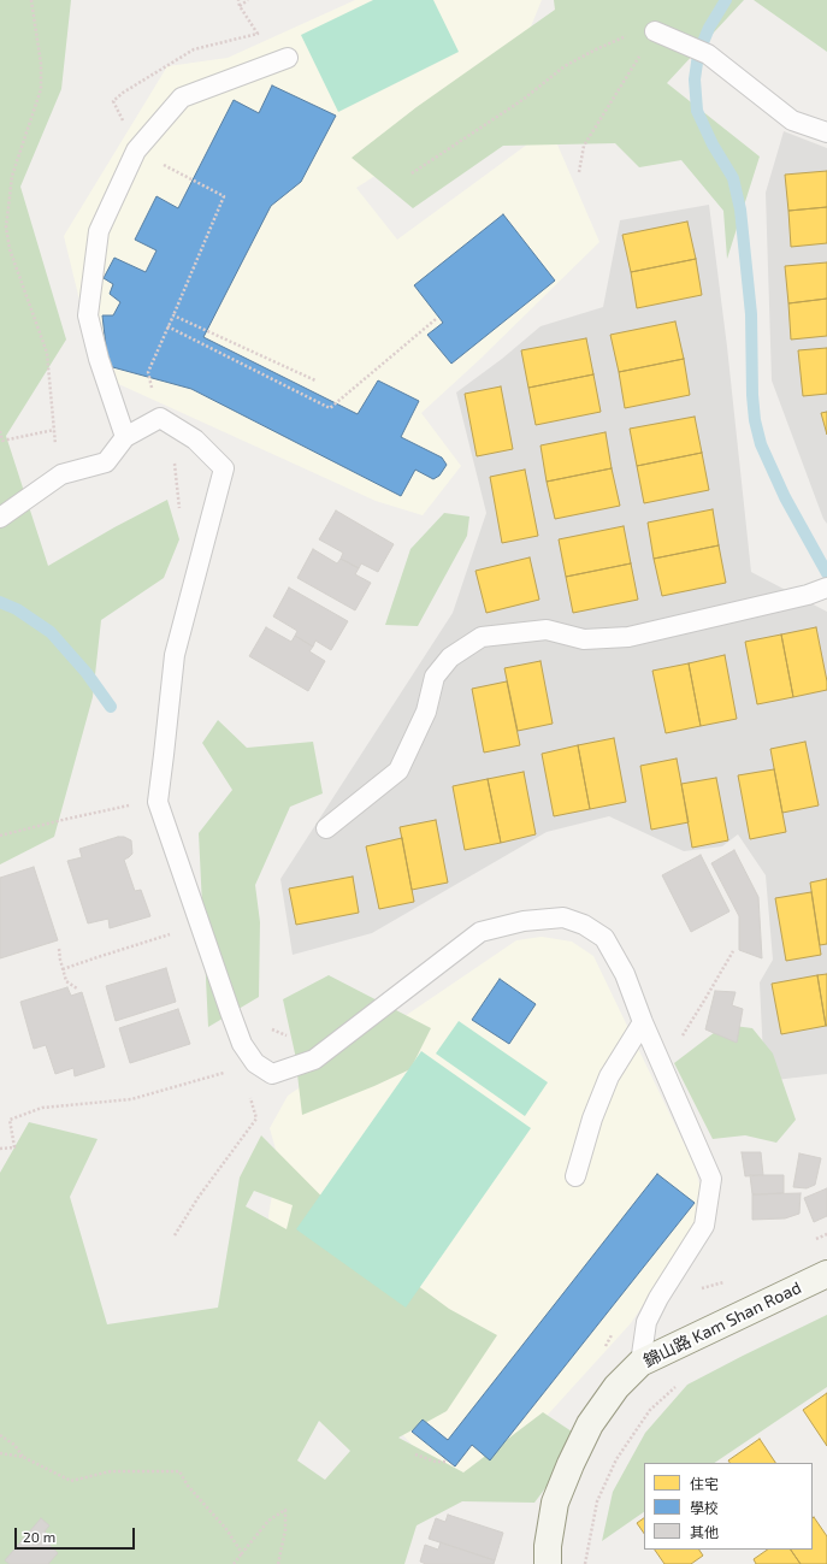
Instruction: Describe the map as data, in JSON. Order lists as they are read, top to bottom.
{
  "streets": {
    "street": ["錦山路 Kam Shan Road"]
  },
  "legend": ["住宅", "學校", "其他"],
  "scale_bar": "20 m"
}
